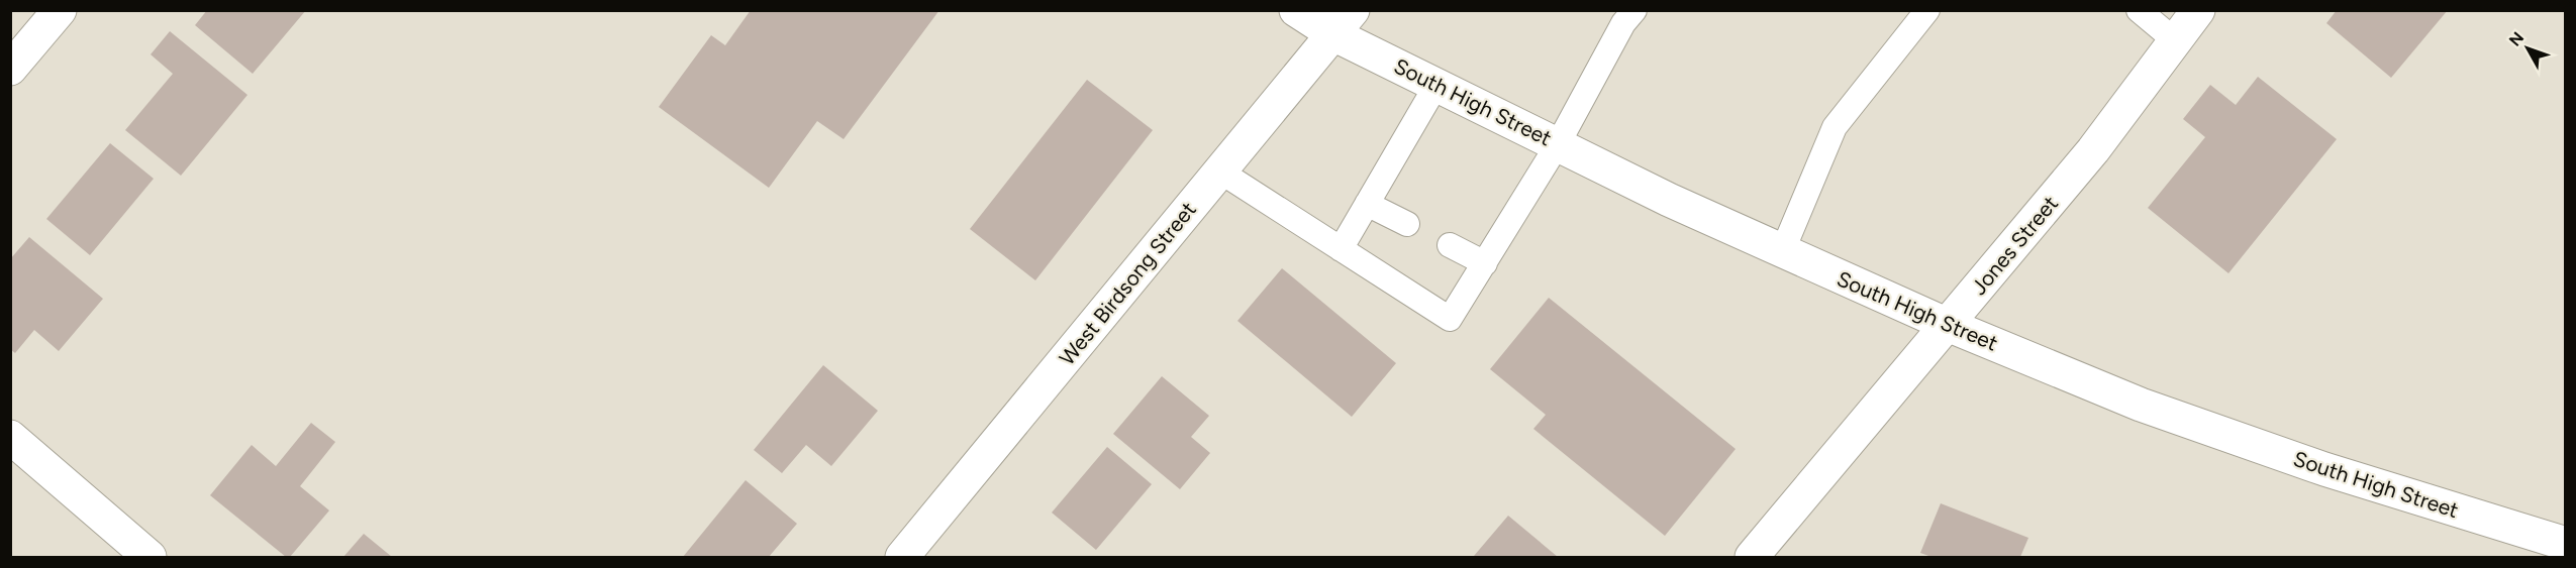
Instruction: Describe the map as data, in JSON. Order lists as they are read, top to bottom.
{
  "streets": {
    "street": ["South High Street", "Jones Street", "West Birdsong Street"]
  },
  "crossings": [
    ["South High Street", "Jones Street"],
    ["South High Street", "West Birdsong Street"]
  ],
  "north": "top left"
}
